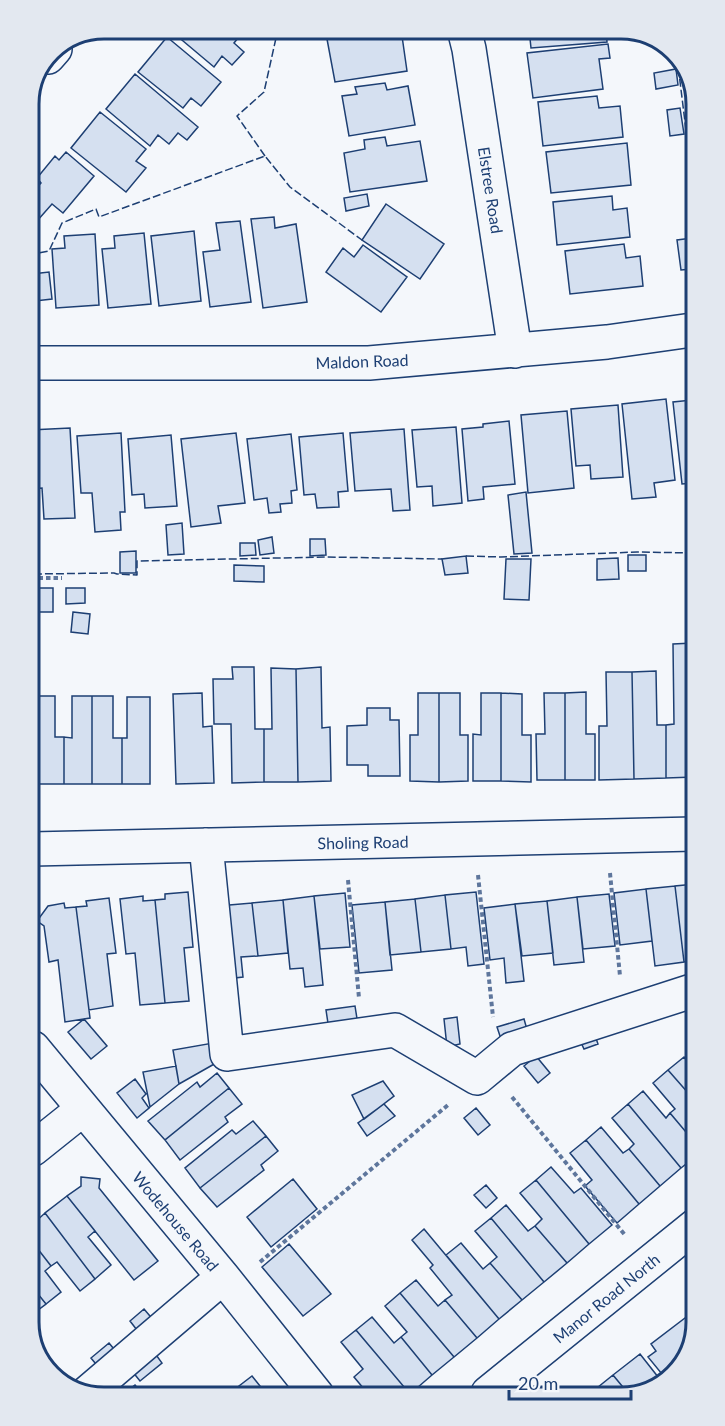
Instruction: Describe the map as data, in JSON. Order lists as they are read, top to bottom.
{
  "streets": {
    "street": [
      "Elstree Road",
      "Maldon Road",
      "Sholing Road",
      "Wodehouse Road",
      "Manor Road North"
    ]
  },
  "crossings": [
    ["Elstree Road", "Maldon Road"]
  ],
  "scale_bar": "20 m"
}
